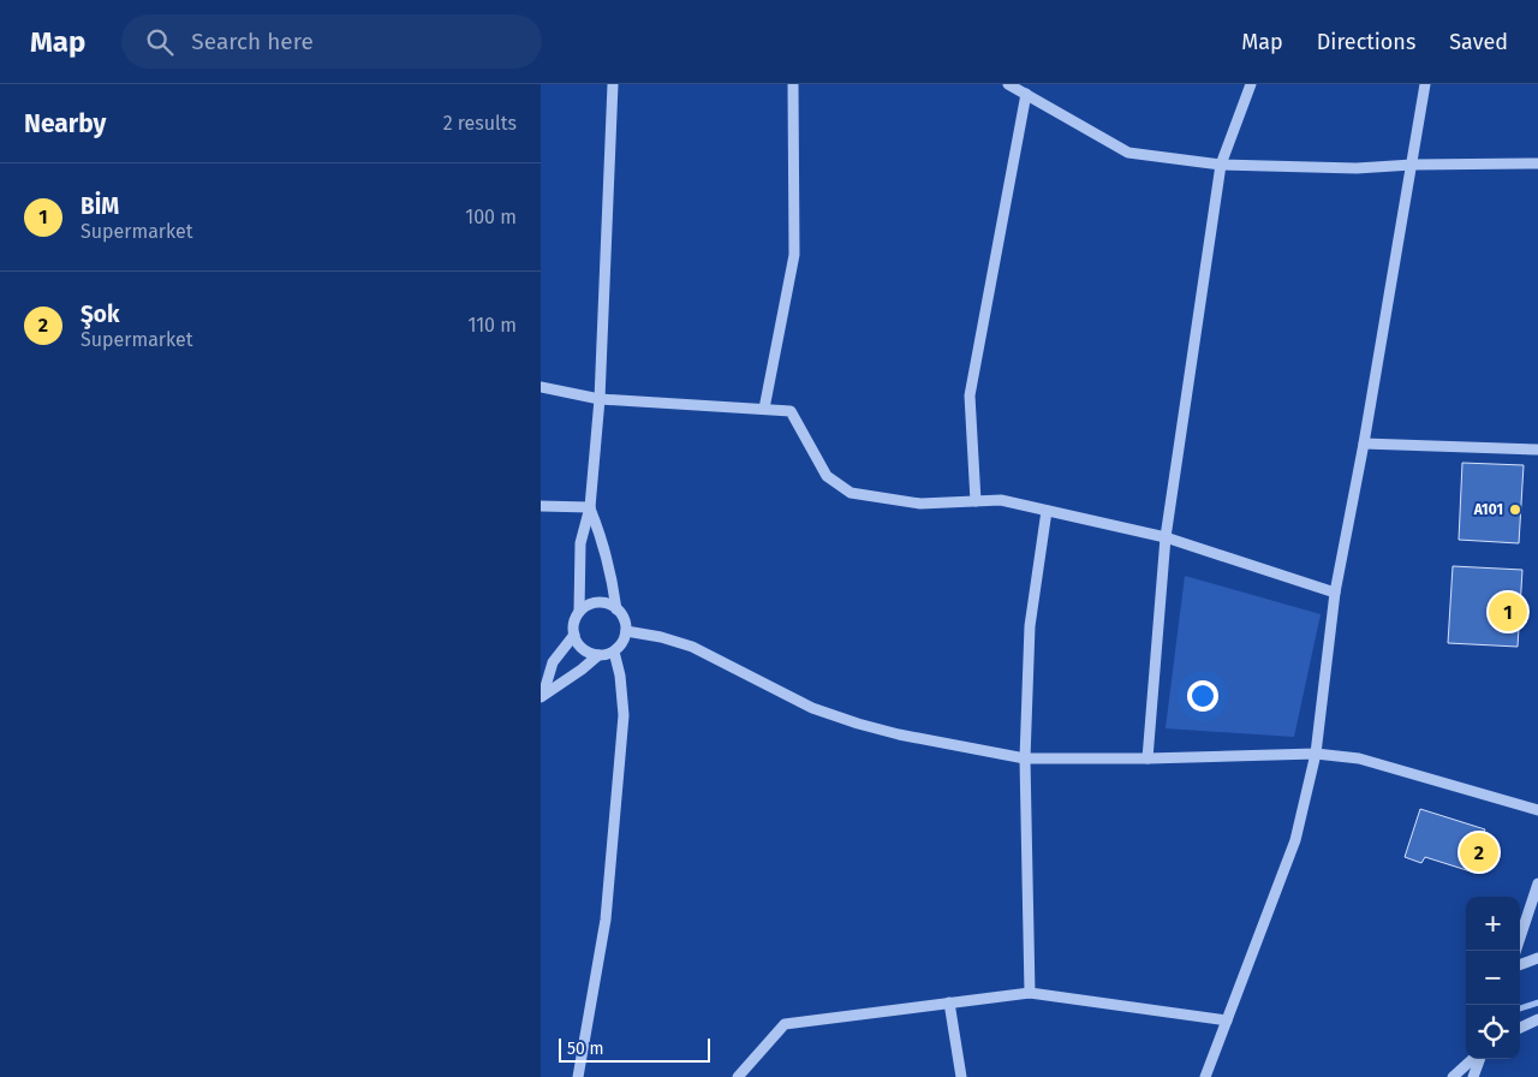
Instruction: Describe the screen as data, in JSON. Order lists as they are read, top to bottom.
{
  "places": ["A101"],
  "scale_bar": "50 m",
  "page": {
    "header": "Map",
    "search": "Search here",
    "nav": ["Map", "Directions", "Saved"],
    "heading": ["Nearby", "2 results"],
    "list": [
      {
        "mark": "1",
        "name": "BİM",
        "note": "Supermarket",
        "value": "100 m"
      },
      {
        "mark": "2",
        "name": "Şok",
        "note": "Supermarket",
        "value": "110 m"
      }
    ],
    "pins": ["1", "2"],
    "map_buttons": ["+", "−"],
    "scale": "50 m"
  }
}
